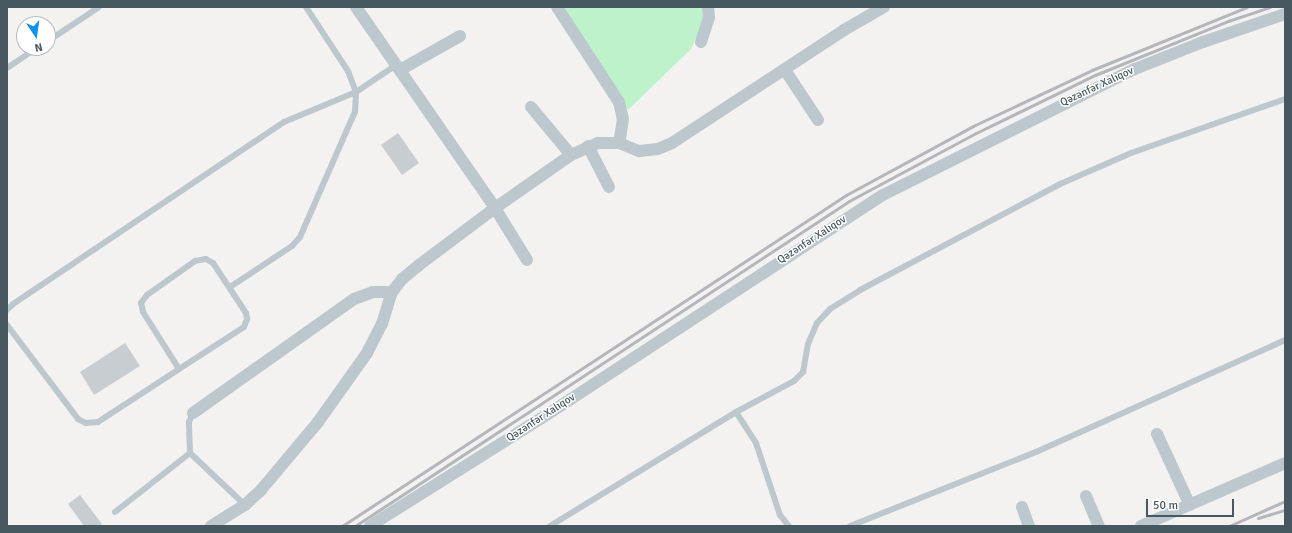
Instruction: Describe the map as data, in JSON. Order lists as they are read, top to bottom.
{
  "streets": {
    "street": ["Qəzənfər Xalıqov"]
  },
  "scale_bar": "50 m",
  "north": "bottom"
}
